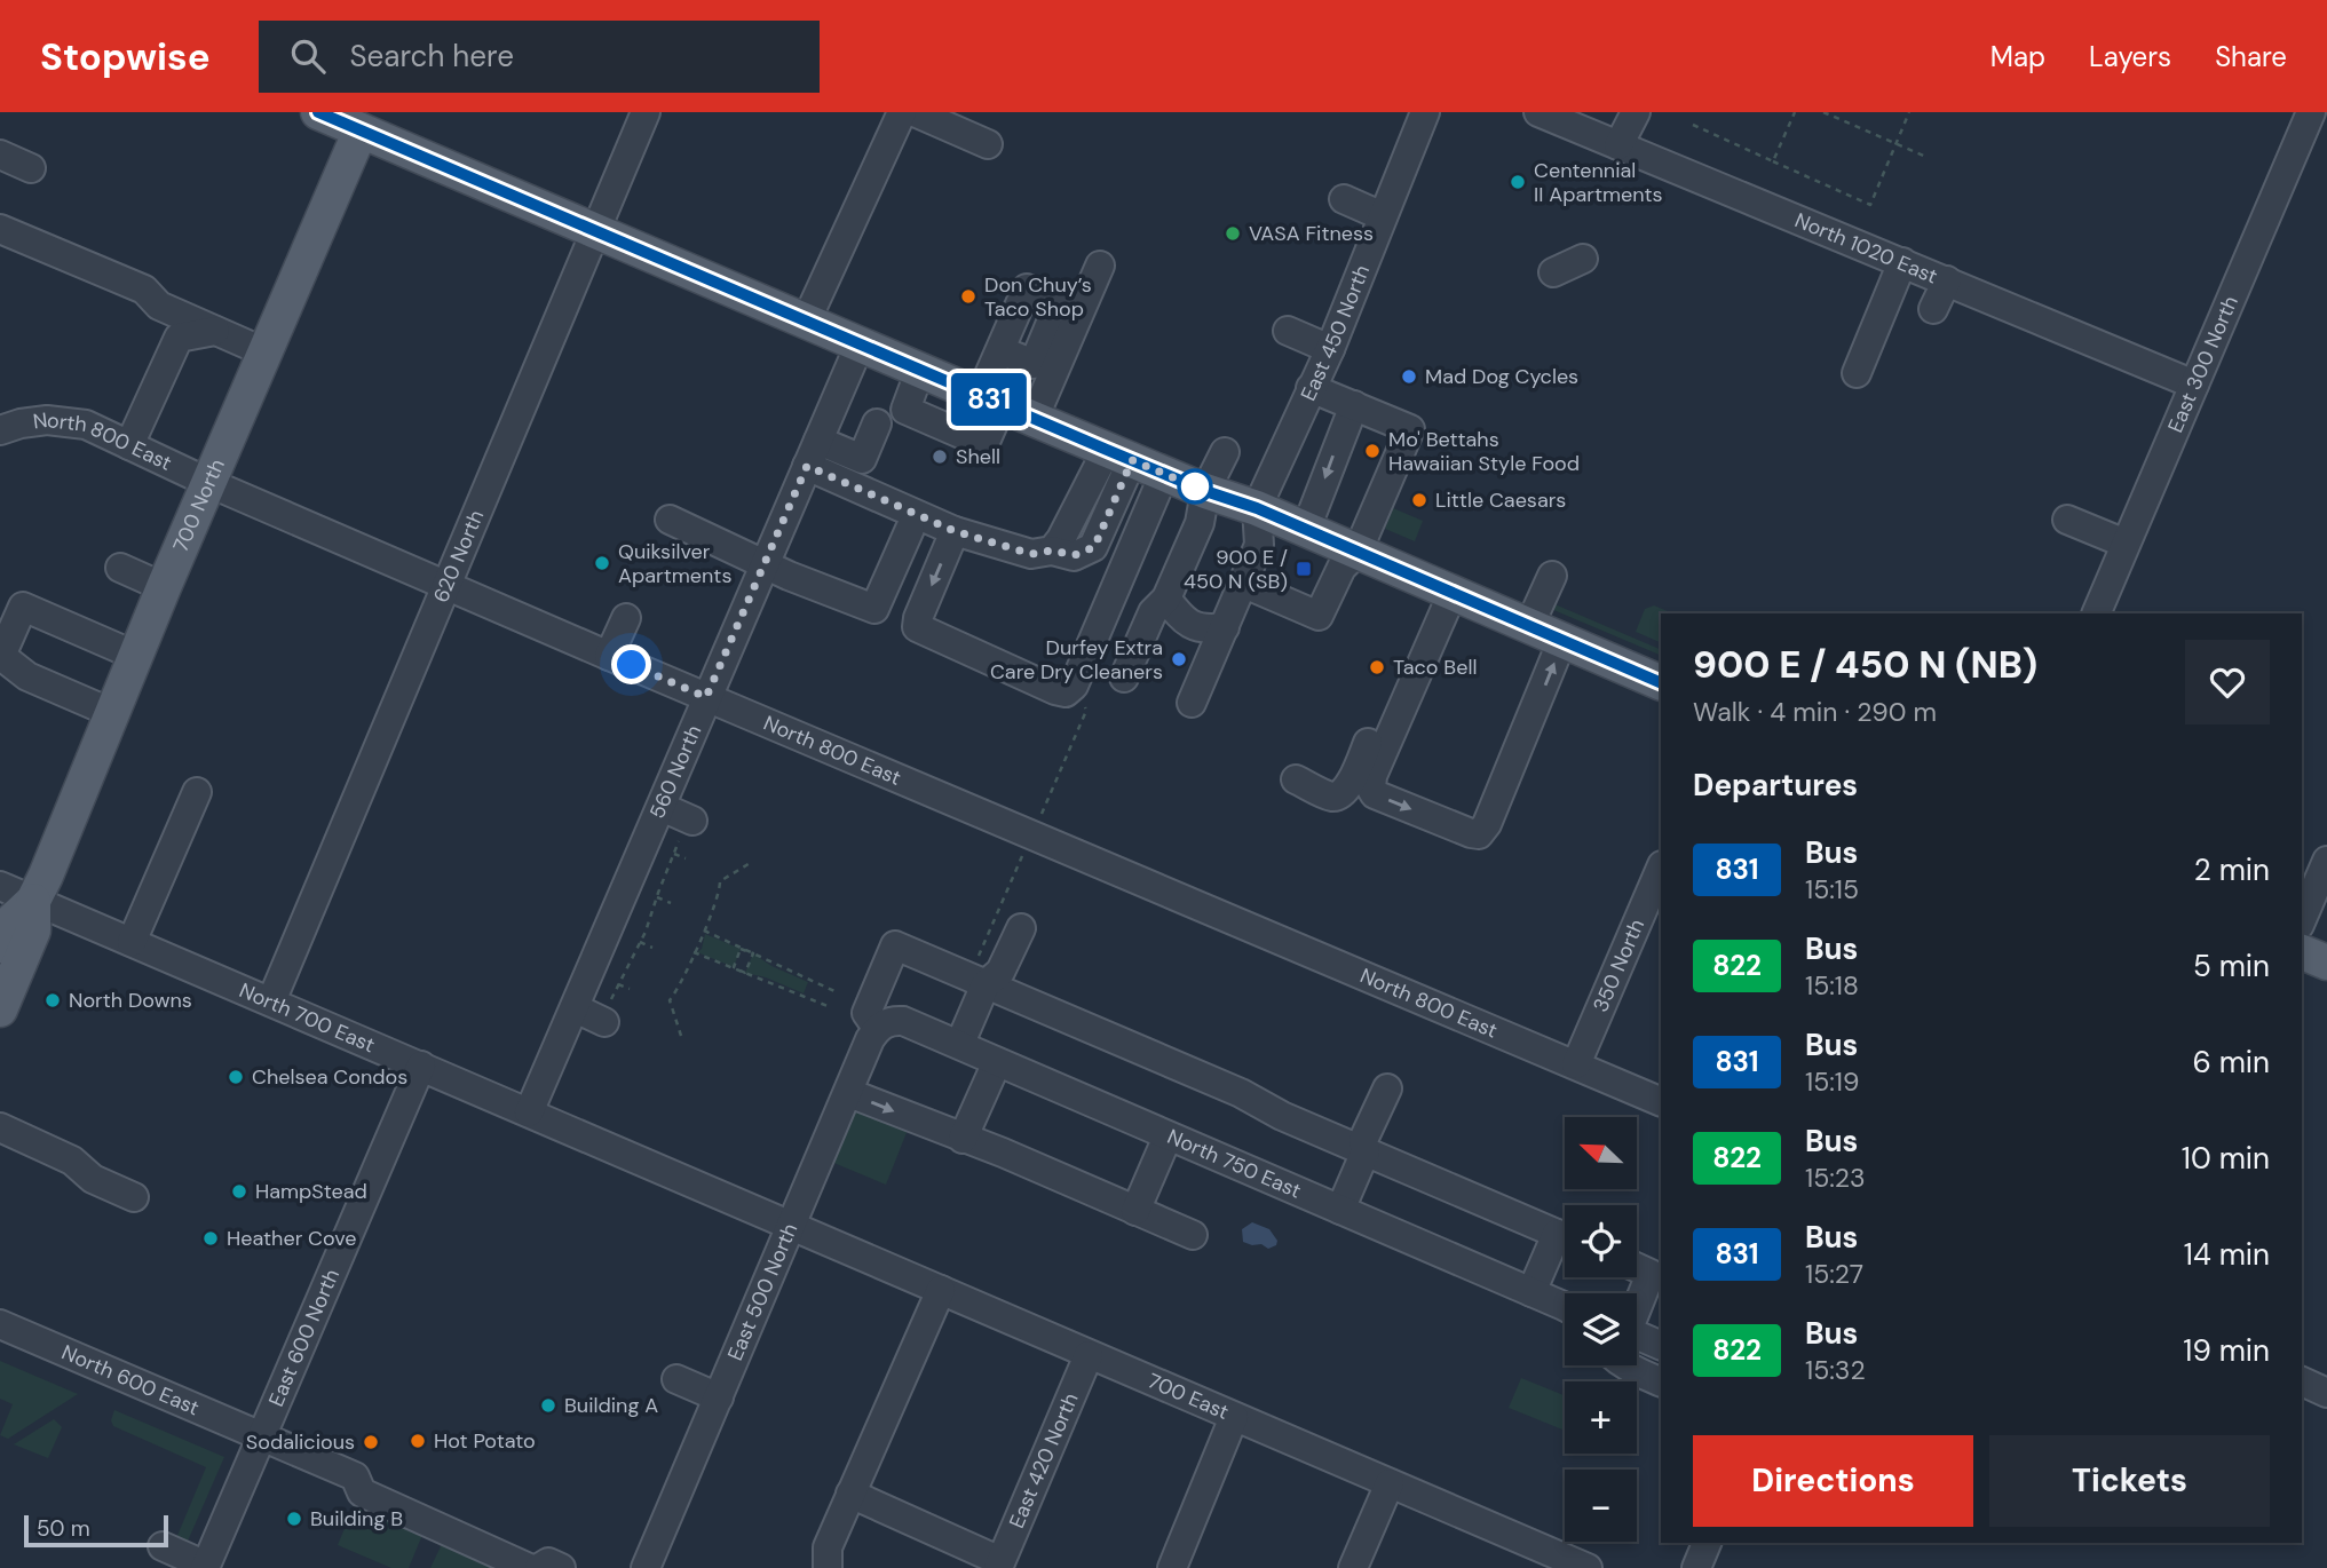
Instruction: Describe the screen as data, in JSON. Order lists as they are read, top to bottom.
{
  "streets": {
    "main road": ["700 North"],
    "street": [
      "North 1020 East",
      "East 450 North",
      "East 300 North",
      "North 800 East",
      "620 North",
      "560 North",
      "350 North",
      "North 700 East",
      "North 750 East",
      "East 500 North",
      "East 600 North",
      "North 600 East",
      "700 East",
      "East 420 North"
    ]
  },
  "crossings": [
    ["North 1020 East", "East 300 North"],
    ["North 800 East", "700 North"],
    ["North 800 East", "620 North"],
    ["North 800 East", "560 North"],
    ["North 800 East", "350 North"],
    ["700 North", "North 700 East"],
    ["620 North", "North 700 East"],
    ["560 North", "North 700 East"],
    ["North 700 East", "East 500 North"],
    ["North 700 East", "East 600 North"],
    ["North 700 East", "700 East"],
    ["North 750 East", "East 500 North"],
    ["East 500 North", "700 East"],
    ["East 600 North", "North 600 East"],
    ["700 East", "East 420 North"]
  ],
  "places": {
    "other": [
      "Centennial II Apartments",
      "VASA Fitness",
      "Don Chuy’s Taco Shop",
      "Mad Dog Cycles",
      "Mo' Bettahs Hawaiian Style Food",
      "Shell",
      "Little Caesars",
      "Quiksilver Apartments",
      "Durfey Extra Care Dry Cleaners",
      "Taco Bell",
      "North Downs",
      "Chelsea Condos",
      "HampStead",
      "Heather Cove",
      "Building A",
      "Hot Potato",
      "Sodalicious",
      "Building B"
    ],
    "transit": ["900 E / 450 N (SB)"]
  },
  "lines": ["bus line 831"],
  "scale_bar": "50 m",
  "north": "top left",
  "page": {
    "header": "Stopwise",
    "search": "Search here",
    "nav": ["Map", "Layers", "Share"],
    "on_map": "831",
    "heading": [
      ["900 E / 450 N (NB)", "Walk · 4 min · 290 m"],
      "Departures"
    ],
    "list": [
      {
        "mark": "831",
        "name": "Bus",
        "note": "15:15",
        "value": "2 min"
      },
      {
        "mark": "822",
        "name": "Bus",
        "note": "15:18",
        "value": "5 min"
      },
      {
        "mark": "831",
        "name": "Bus",
        "note": "15:19",
        "value": "6 min"
      },
      {
        "mark": "822",
        "name": "Bus",
        "note": "15:23",
        "value": "10 min"
      },
      {
        "mark": "831",
        "name": "Bus",
        "note": "15:27",
        "value": "14 min"
      },
      {
        "mark": "822",
        "name": "Bus",
        "note": "15:32",
        "value": "19 min"
      }
    ],
    "map_buttons": ["+", "−"],
    "buttons": ["Directions", "Tickets"],
    "scale": "50 m"
  }
}
